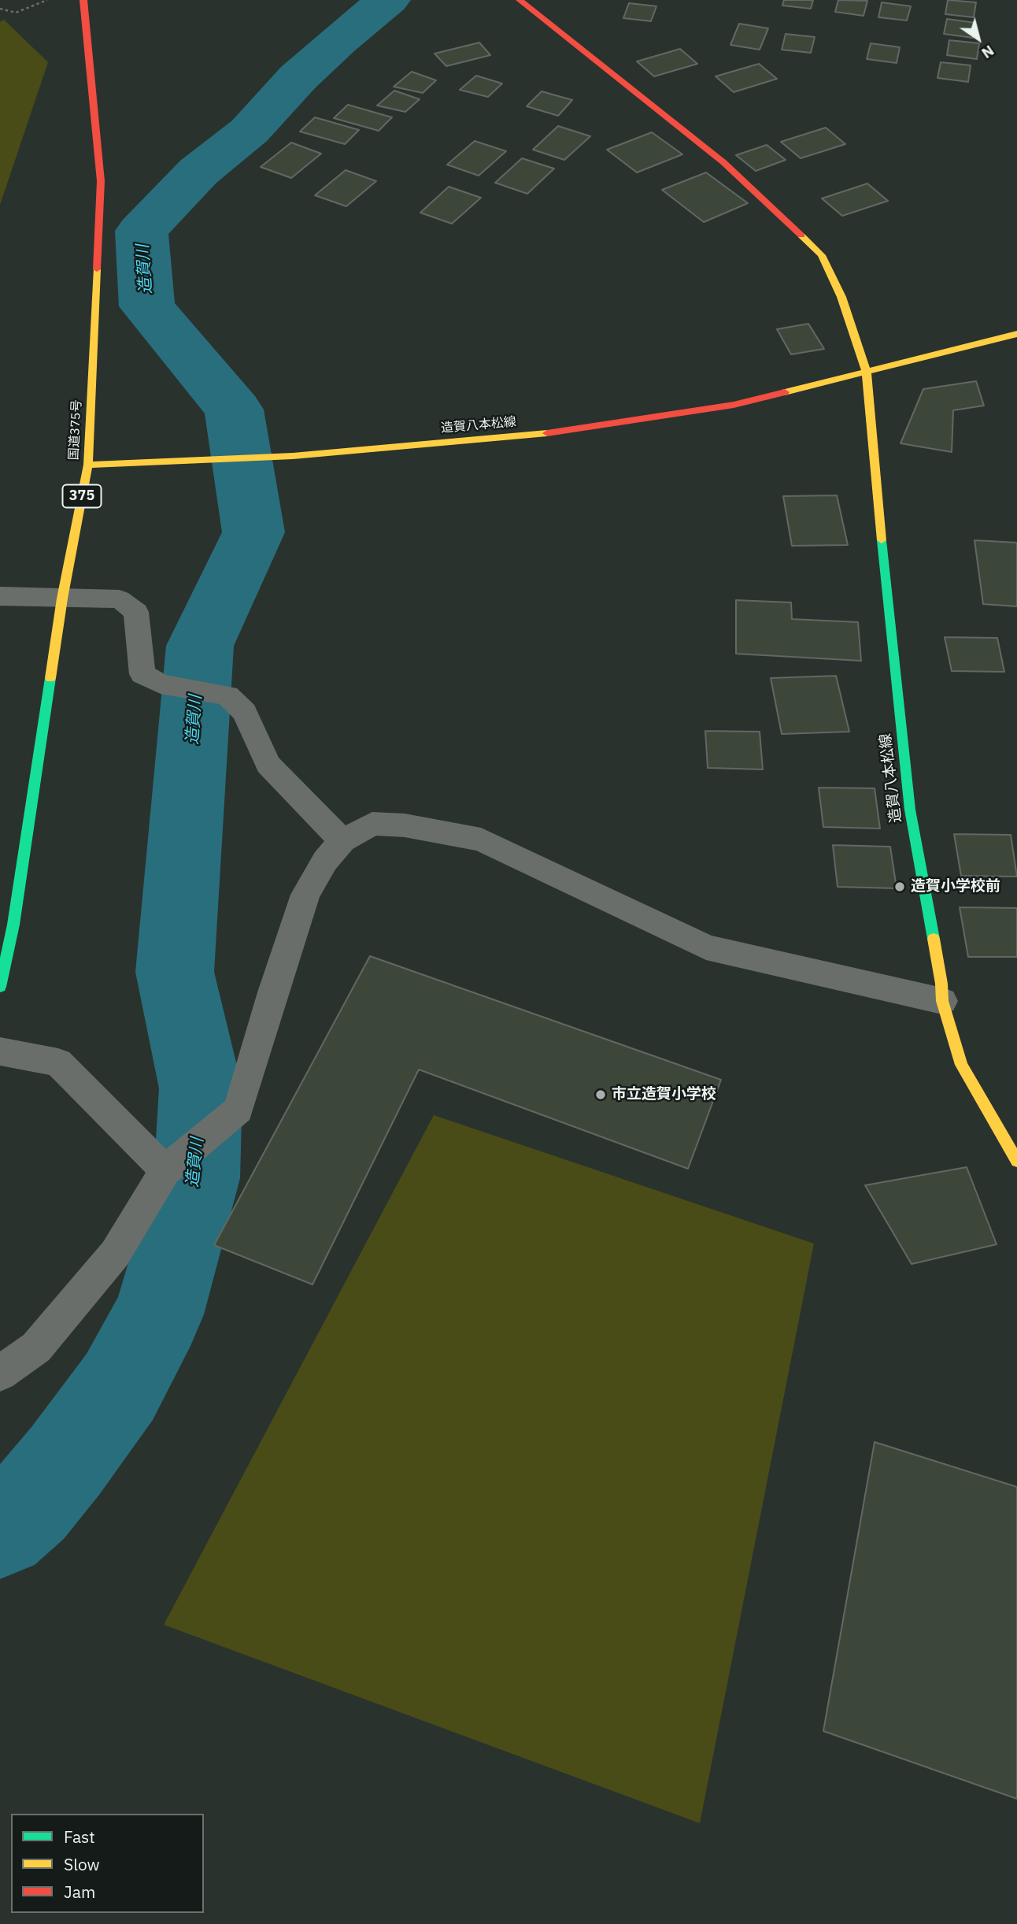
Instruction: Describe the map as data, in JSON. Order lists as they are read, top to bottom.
{
  "streets": {
    "main road": ["造賀八本松線", "国道375号", "375"]
  },
  "crossings": [
    ["造賀八本松線", "国道375号"]
  ],
  "water": ["造賀川"],
  "places": ["造賀小学校前", "市立造賀小学校"],
  "legend": ["Fast", "Slow", "Jam"],
  "north": "bottom right"
}
